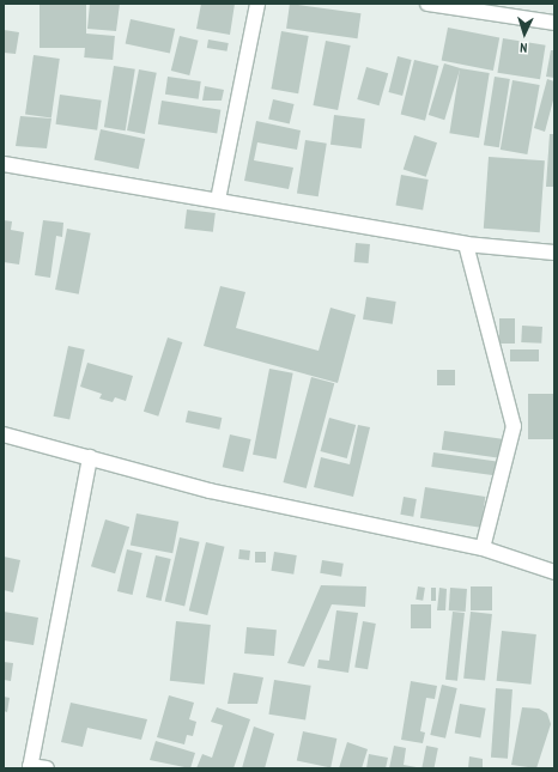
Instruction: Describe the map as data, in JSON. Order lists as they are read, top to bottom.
{
  "north": "bottom"
}
